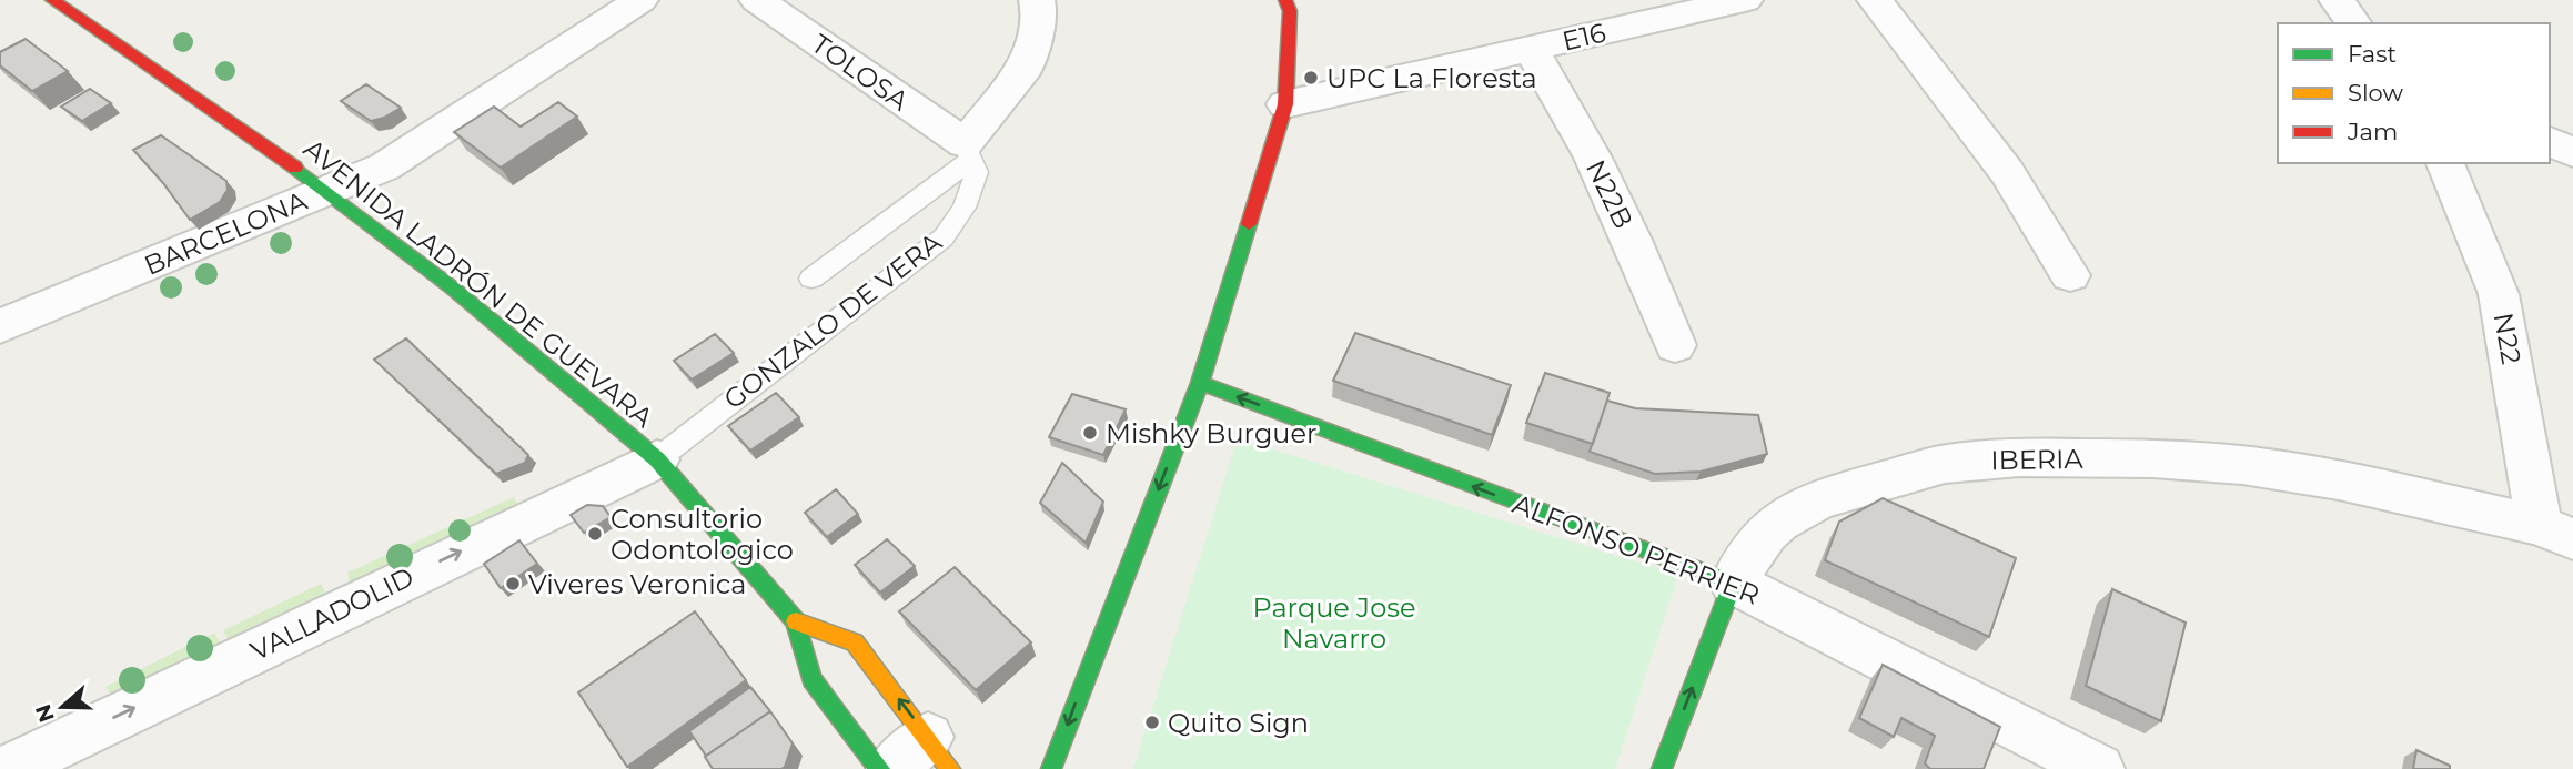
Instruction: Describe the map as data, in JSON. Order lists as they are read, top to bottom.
{
  "streets": {
    "street": [
      "E16",
      "TOLOSA",
      "N22B",
      "BARCELONA",
      "AVENIDA LADRÓN DE GUEVARA",
      "N22",
      "IBERIA",
      "ALFONSO PERRIER",
      "VALLADOLID"
    ],
    "lane": ["GONZALO DE VERA"]
  },
  "crossings": [
    ["E16", "N22B"],
    ["TOLOSA", "GONZALO DE VERA"],
    ["BARCELONA", "AVENIDA LADRÓN DE GUEVARA"],
    ["AVENIDA LADRÓN DE GUEVARA", "GONZALO DE VERA"],
    ["AVENIDA LADRÓN DE GUEVARA", "VALLADOLID"],
    ["GONZALO DE VERA", "VALLADOLID"],
    ["N22", "IBERIA"],
    ["IBERIA", "ALFONSO PERRIER"]
  ],
  "one_way": ["ALFONSO PERRIER", "VALLADOLID"],
  "parks": ["Parque Jose Navarro"],
  "places": [
    "UPC La Floresta",
    "Mishky Burguer",
    "Consultorio Odontologico",
    "Viveres Veronica",
    "Quito Sign"
  ],
  "legend": ["Fast", "Slow", "Jam"],
  "north": "left"
}
